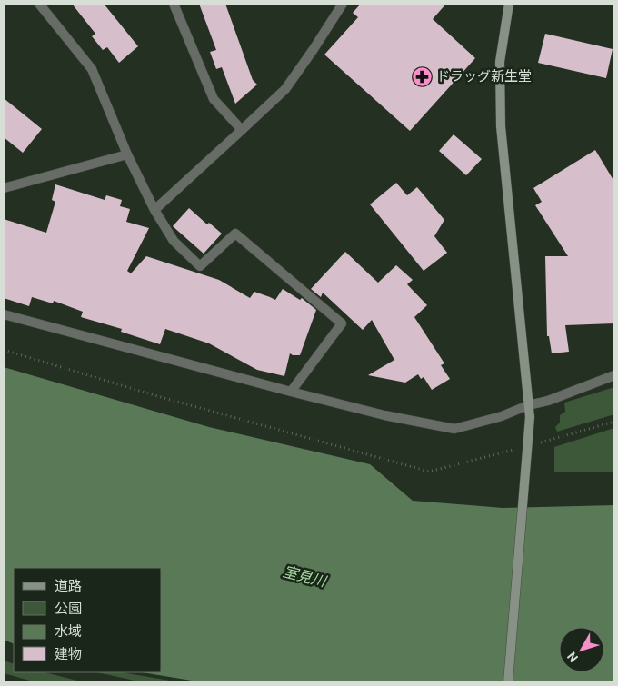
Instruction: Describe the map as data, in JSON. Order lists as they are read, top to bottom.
{
  "water": ["室見川"],
  "places": {
    "pharmacy": ["ドラッグ新生堂"]
  },
  "legend": [
    "道路",
    "公園",
    "水域",
    "建物"
  ],
  "north": "bottom left"
}
